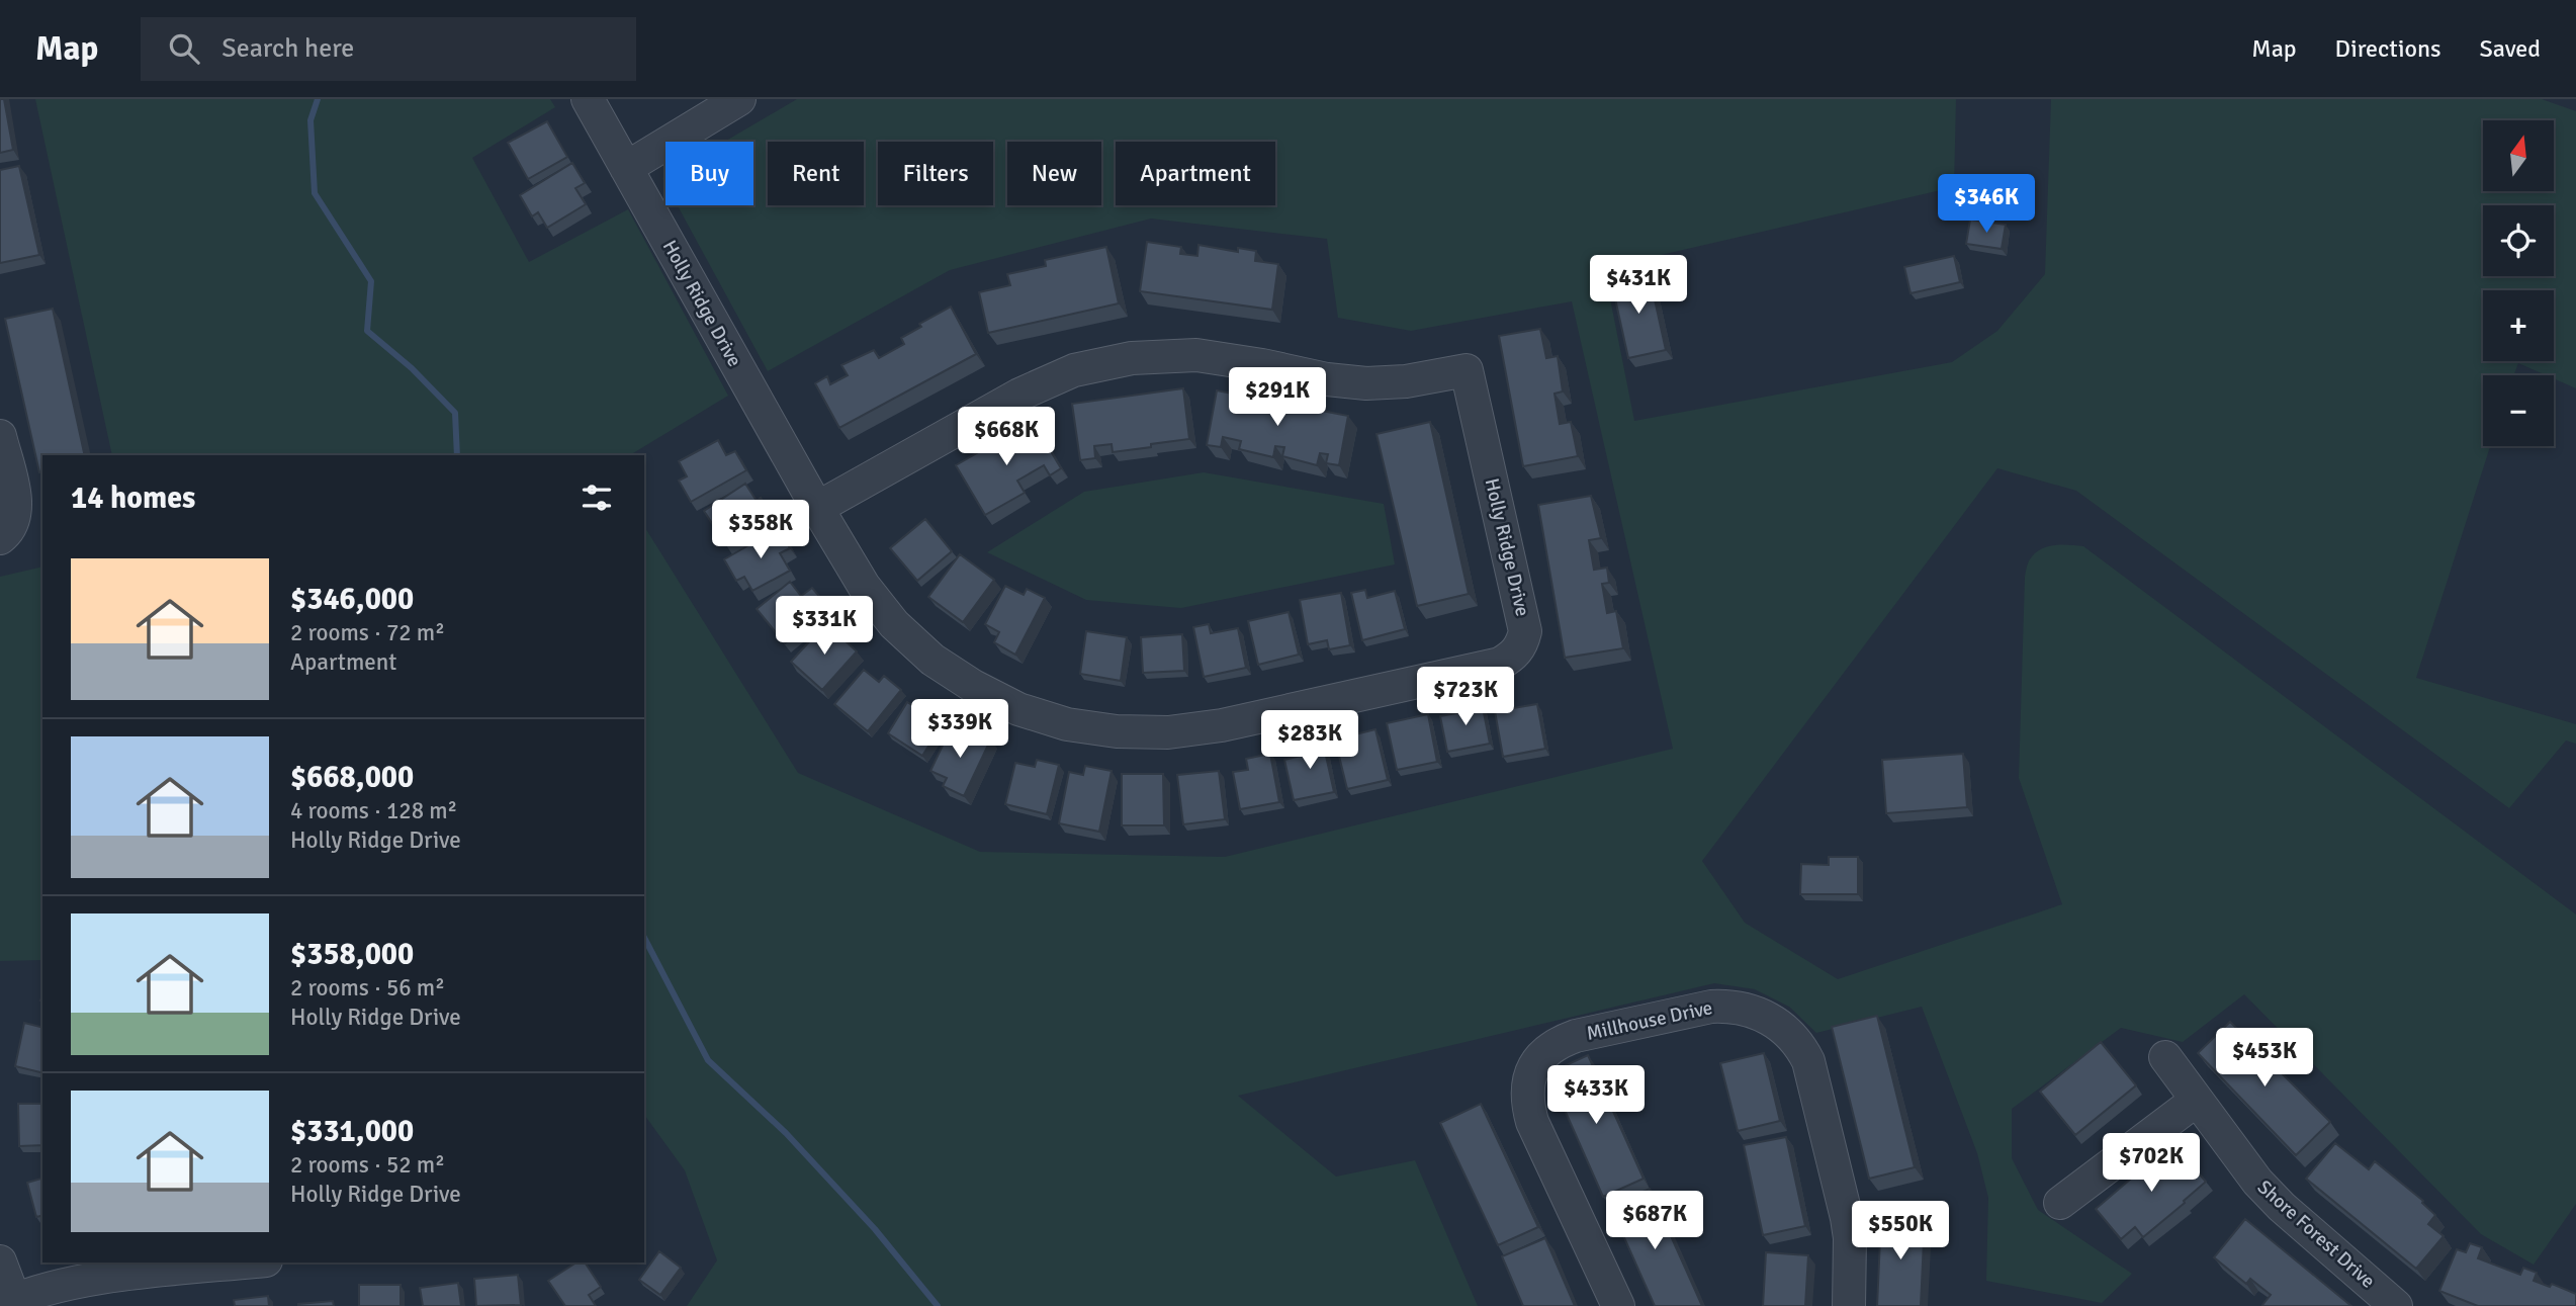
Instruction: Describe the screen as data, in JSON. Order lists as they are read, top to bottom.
{
  "streets": {
    "street": ["Holly Ridge Drive", "Millhouse Drive", "Shore Forest Drive"]
  },
  "north": "top",
  "page": {
    "header": "Map",
    "search": "Search here",
    "nav": ["Map", "Directions", "Saved"],
    "map_buttons": ["+", "−"],
    "chip": [
      "Buy",
      "Rent",
      "Filters",
      "New",
      "Apartment"
    ],
    "price": [
      "$346K",
      "$431K",
      "$291K",
      "$668K",
      "$358K",
      "$331K",
      "$723K",
      "$339K",
      "$283K",
      "$453K",
      "$433K",
      "$702K",
      "$687K",
      "$550K"
    ],
    "heading": "14 homes",
    "list": [
      {
        "name": "$346,000",
        "note": "2 rooms · 72 m² · Apartment"
      },
      {
        "name": "$668,000",
        "note": "4 rooms · 128 m² · Holly Ridge Drive"
      },
      {
        "name": "$358,000",
        "note": "2 rooms · 56 m² · Holly Ridge Drive"
      },
      {
        "name": "$331,000",
        "note": "2 rooms · 52 m² · Holly Ridge Drive"
      }
    ]
  }
}
